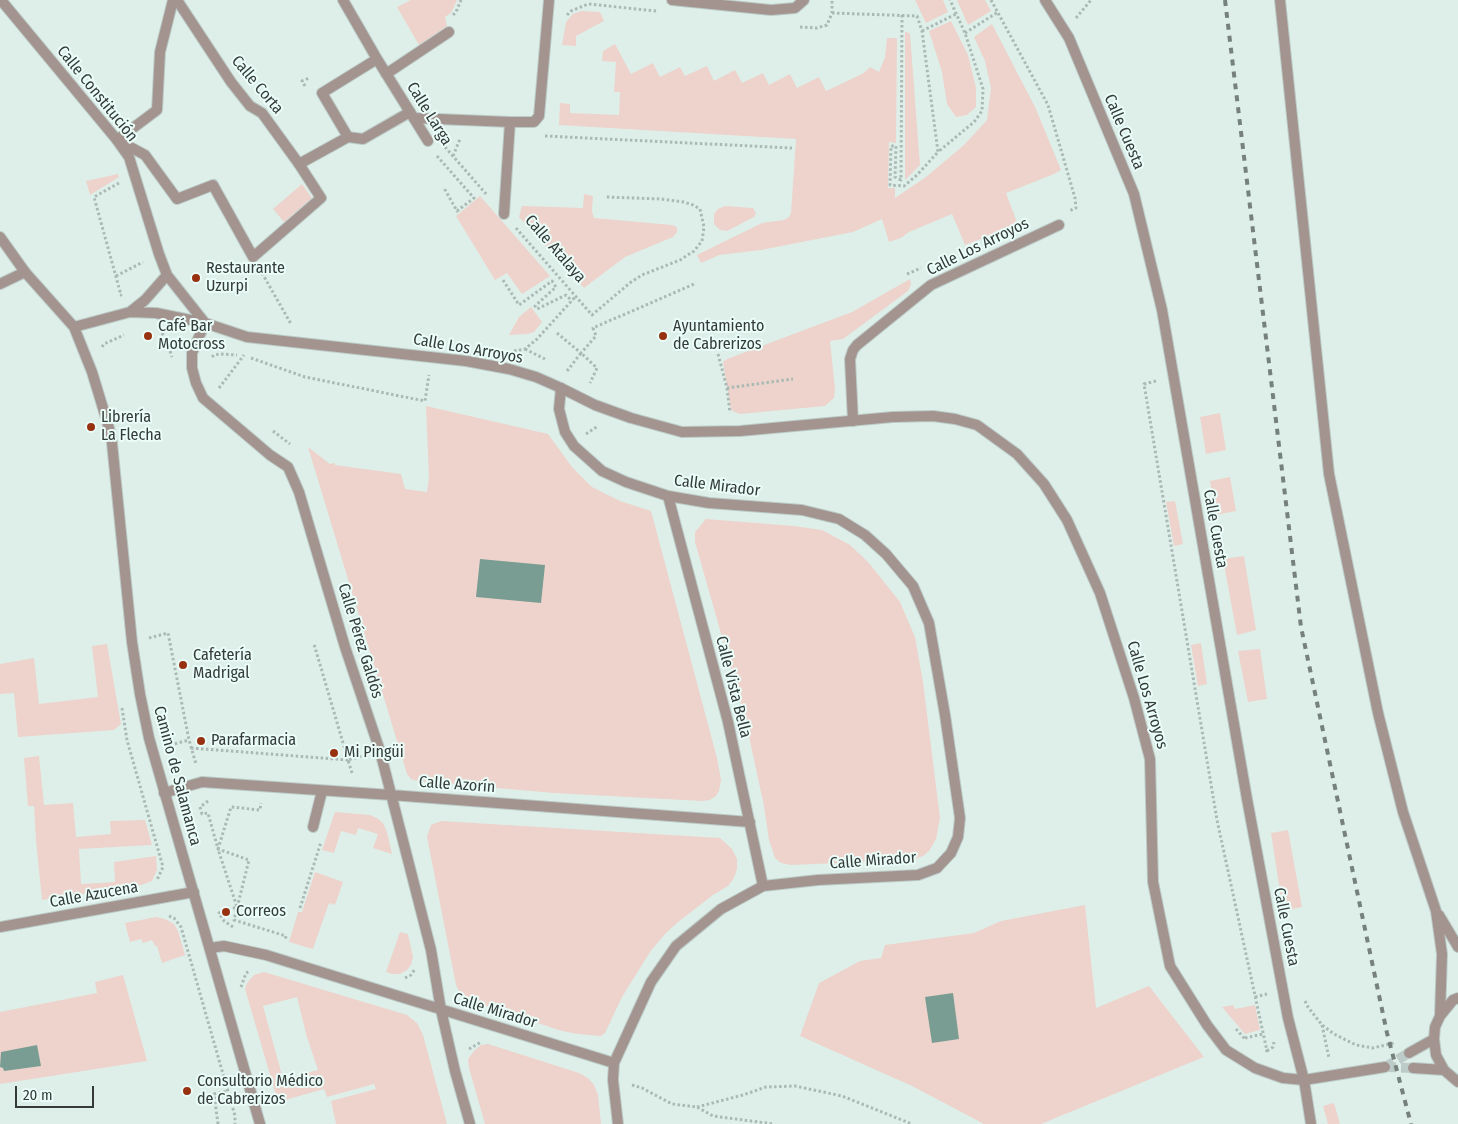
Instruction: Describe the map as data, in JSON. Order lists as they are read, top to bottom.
{
  "streets": {
    "street": [
      "Calle Corta",
      "Calle Constitución",
      "Calle Larga",
      "Calle Cuesta",
      "Calle Los Arroyos",
      "Calle Atalaya",
      "Calle Mirador",
      "Calle Pérez Galdós",
      "Calle Vista Bella",
      "Camino de Salamanca",
      "Calle Azorín",
      "Calle Azucena"
    ]
  },
  "crossings": [
    ["Calle Constitución", "Calle Los Arroyos"],
    ["Calle Constitución", "Calle Pérez Galdós"],
    ["Calle Larga", "Calle Atalaya"],
    ["Calle Cuesta", "Calle Los Arroyos"],
    ["Calle Los Arroyos", "Calle Mirador"],
    ["Calle Los Arroyos", "Calle Pérez Galdós"],
    ["Calle Los Arroyos", "Camino de Salamanca"],
    ["Calle Mirador", "Calle Pérez Galdós"],
    ["Calle Mirador", "Calle Vista Bella"],
    ["Calle Mirador", "Camino de Salamanca"],
    ["Calle Pérez Galdós", "Calle Azorín"],
    ["Calle Vista Bella", "Calle Azorín"],
    ["Camino de Salamanca", "Calle Azorín"],
    ["Camino de Salamanca", "Calle Azucena"]
  ],
  "places": [
    "Restaurante Uzurpi",
    "Café Bar Motocross",
    "Ayuntamiento de Cabrerizos",
    "Librería La Flecha",
    "Cafetería Madrigal",
    "Parafarmacia",
    "Mi Pingüi",
    "Correos",
    "Consultorio Médico de Cabrerizos"
  ],
  "scale_bar": "20 m"
}
